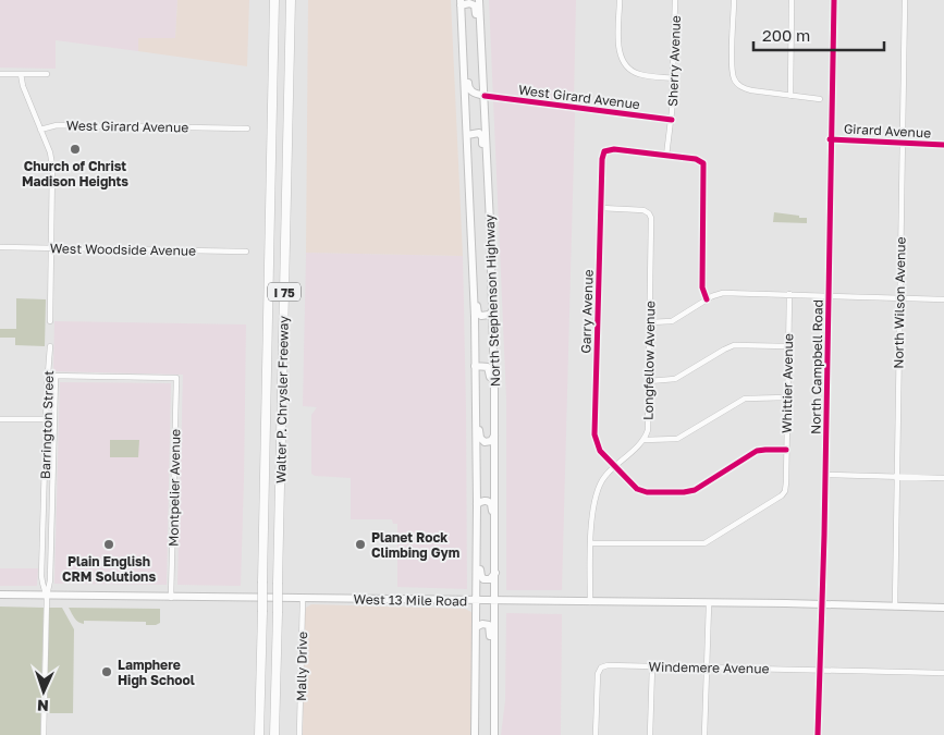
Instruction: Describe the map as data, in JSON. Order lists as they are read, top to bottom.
{
  "streets": {
    "highway": ["I 75", "Walter P. Chrysler Freeway"],
    "main road": ["North Stephenson Highway", "West 13 Mile Road"],
    "street": [
      "Sherry Avenue",
      "West Girard Avenue",
      "Girard Avenue",
      "West Woodside Avenue",
      "North Wilson Avenue",
      "Garry Avenue",
      "Longfellow Avenue",
      "North Campbell Road",
      "Whittier Avenue",
      "Barrington Street",
      "Montpelier Avenue",
      "Mally Drive",
      "Windemere Avenue"
    ]
  },
  "crossings": [
    ["Sherry Avenue", "West Girard Avenue"],
    ["Sherry Avenue", "Garry Avenue"],
    ["West Girard Avenue", "North Stephenson Highway"],
    ["Girard Avenue", "North Wilson Avenue"],
    ["Girard Avenue", "North Campbell Road"],
    ["North Stephenson Highway", "West 13 Mile Road"],
    ["North Wilson Avenue", "West 13 Mile Road"],
    ["Garry Avenue", "Longfellow Avenue"],
    ["Garry Avenue", "Whittier Avenue"],
    ["Longfellow Avenue", "Whittier Avenue"],
    ["Longfellow Avenue", "West 13 Mile Road"],
    ["North Campbell Road", "West 13 Mile Road"],
    ["North Campbell Road", "Windemere Avenue"],
    ["Barrington Street", "Montpelier Avenue"],
    ["Barrington Street", "West 13 Mile Road"],
    ["Montpelier Avenue", "West 13 Mile Road"],
    ["West 13 Mile Road", "Mally Drive"]
  ],
  "places": [
    "Church of Christ Madison Heights",
    "Plain English CRM Solutions",
    "Planet Rock Climbing Gym",
    "Lamphere High School"
  ],
  "scale_bar": "200 m",
  "north": "bottom"
}
